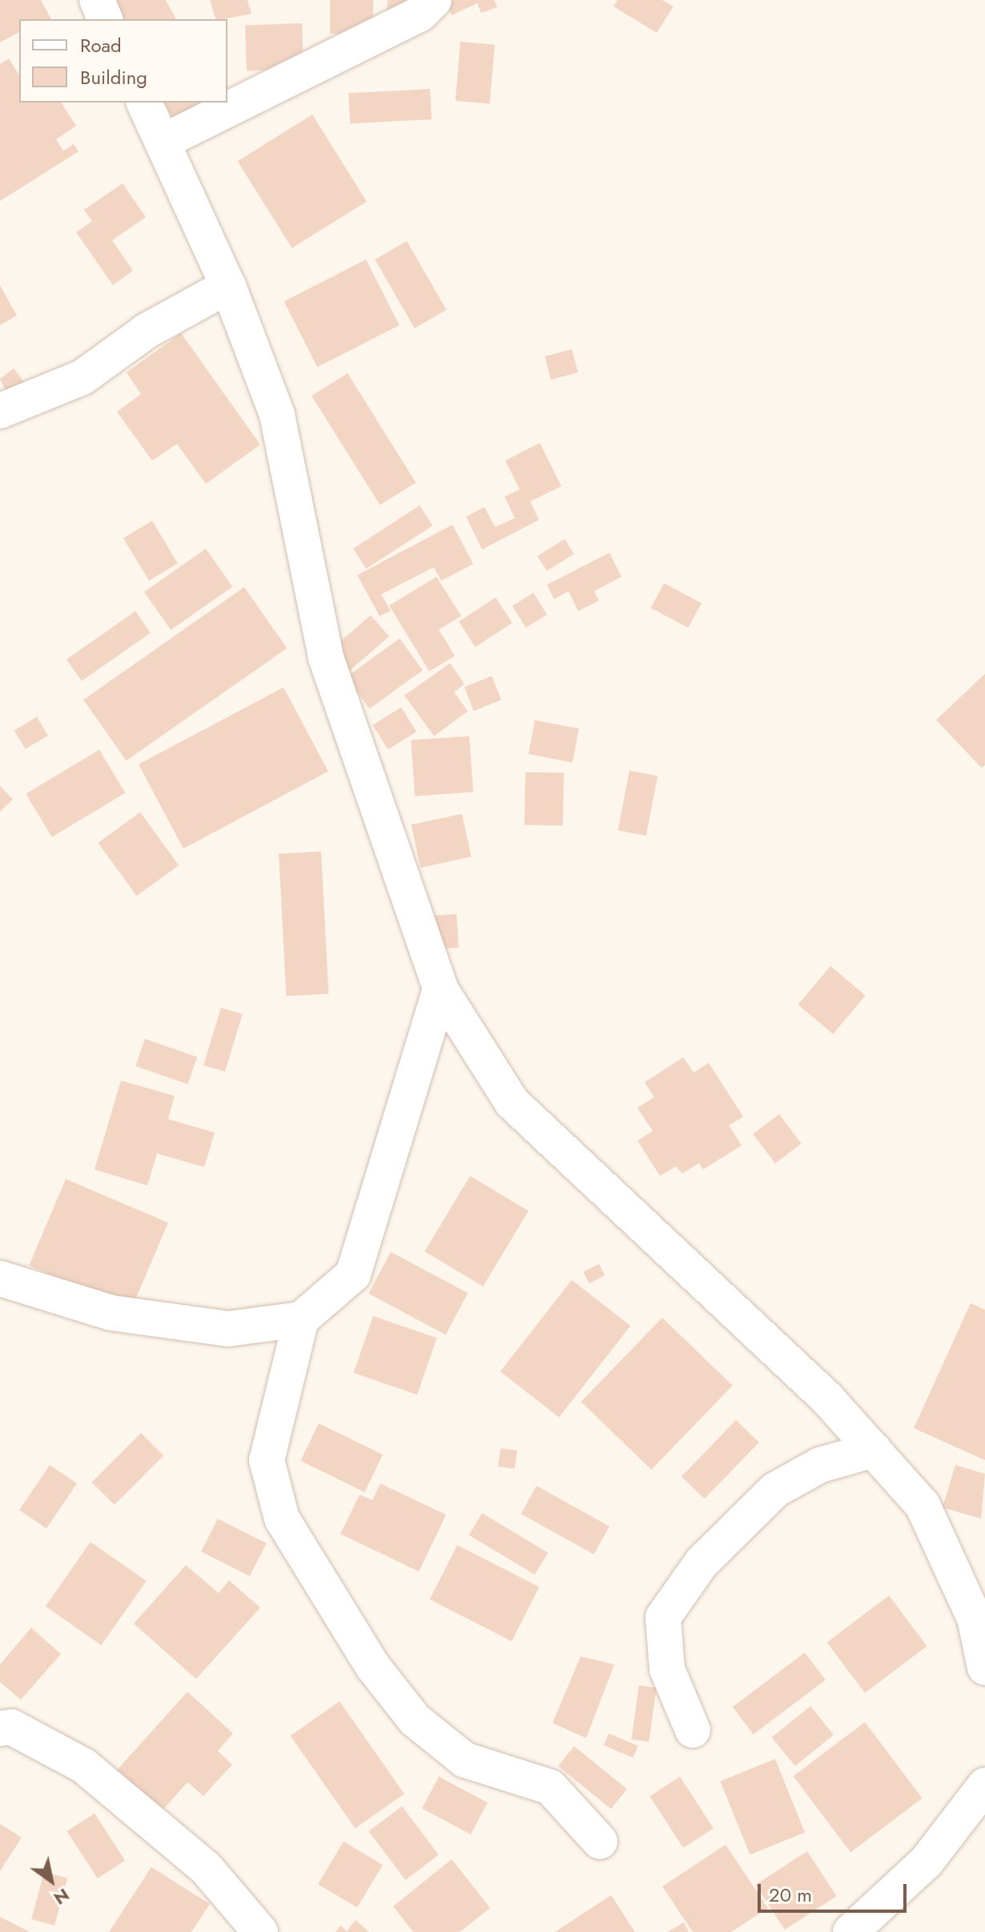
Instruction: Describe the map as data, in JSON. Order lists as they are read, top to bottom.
{
  "legend": ["Road", "Building"],
  "scale_bar": "20 m",
  "north": "bottom right"
}
